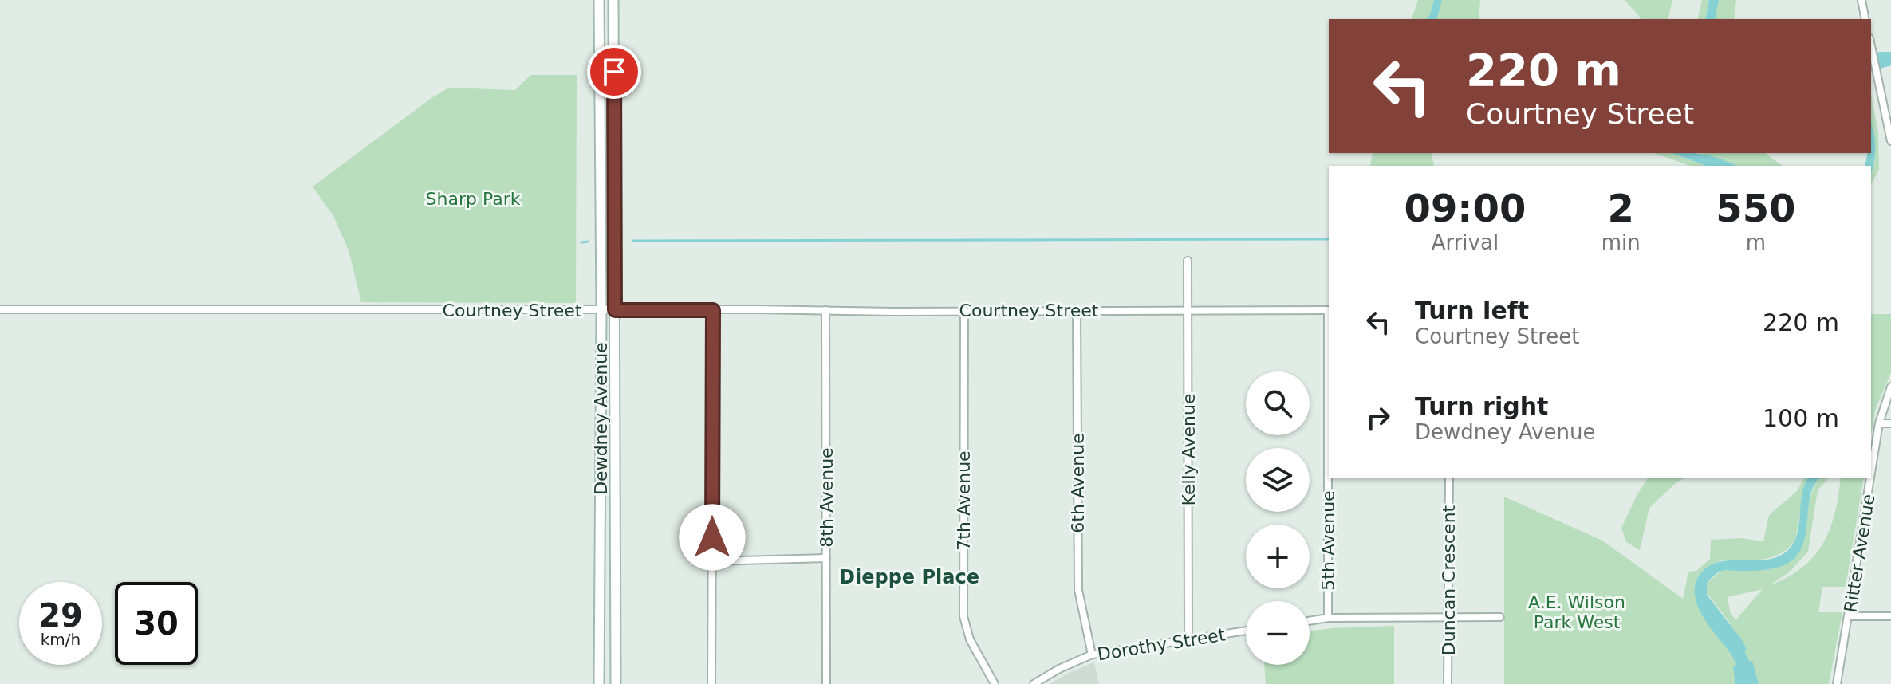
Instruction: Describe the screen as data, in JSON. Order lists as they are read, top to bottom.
{
  "streets": {
    "main road": ["Dewdney Avenue"],
    "street": [
      "Courtney Street",
      "Kelly Avenue",
      "6th Avenue",
      "8th Avenue",
      "7th Avenue",
      "5th Avenue",
      "Ritter Avenue",
      "Duncan Crescent",
      "Dorothy Street"
    ]
  },
  "crossings": [
    ["Courtney Street", "Dewdney Avenue"],
    ["Courtney Street", "Kelly Avenue"],
    ["Courtney Street", "6th Avenue"],
    ["Courtney Street", "8th Avenue"],
    ["Courtney Street", "7th Avenue"],
    ["Courtney Street", "5th Avenue"],
    ["Kelly Avenue", "Dorothy Street"],
    ["6th Avenue", "Dorothy Street"]
  ],
  "districts": ["Dieppe Place"],
  "parks": ["Sharp Park", "A.E. Wilson Park West"],
  "page": {
    "turn": ["220 m", "Courtney Street"],
    "eta": [
      "09:00",
      "Arrival",
      "2",
      "min",
      "550",
      "m"
    ],
    "list": [
      {
        "name": "Turn left",
        "note": "Courtney Street",
        "value": "220 m"
      },
      {
        "name": "Turn right",
        "note": "Dewdney Avenue",
        "value": "100 m"
      }
    ],
    "map_buttons": ["+", "−"],
    "speed": "29 km/h",
    "limit": "30"
  }
}
